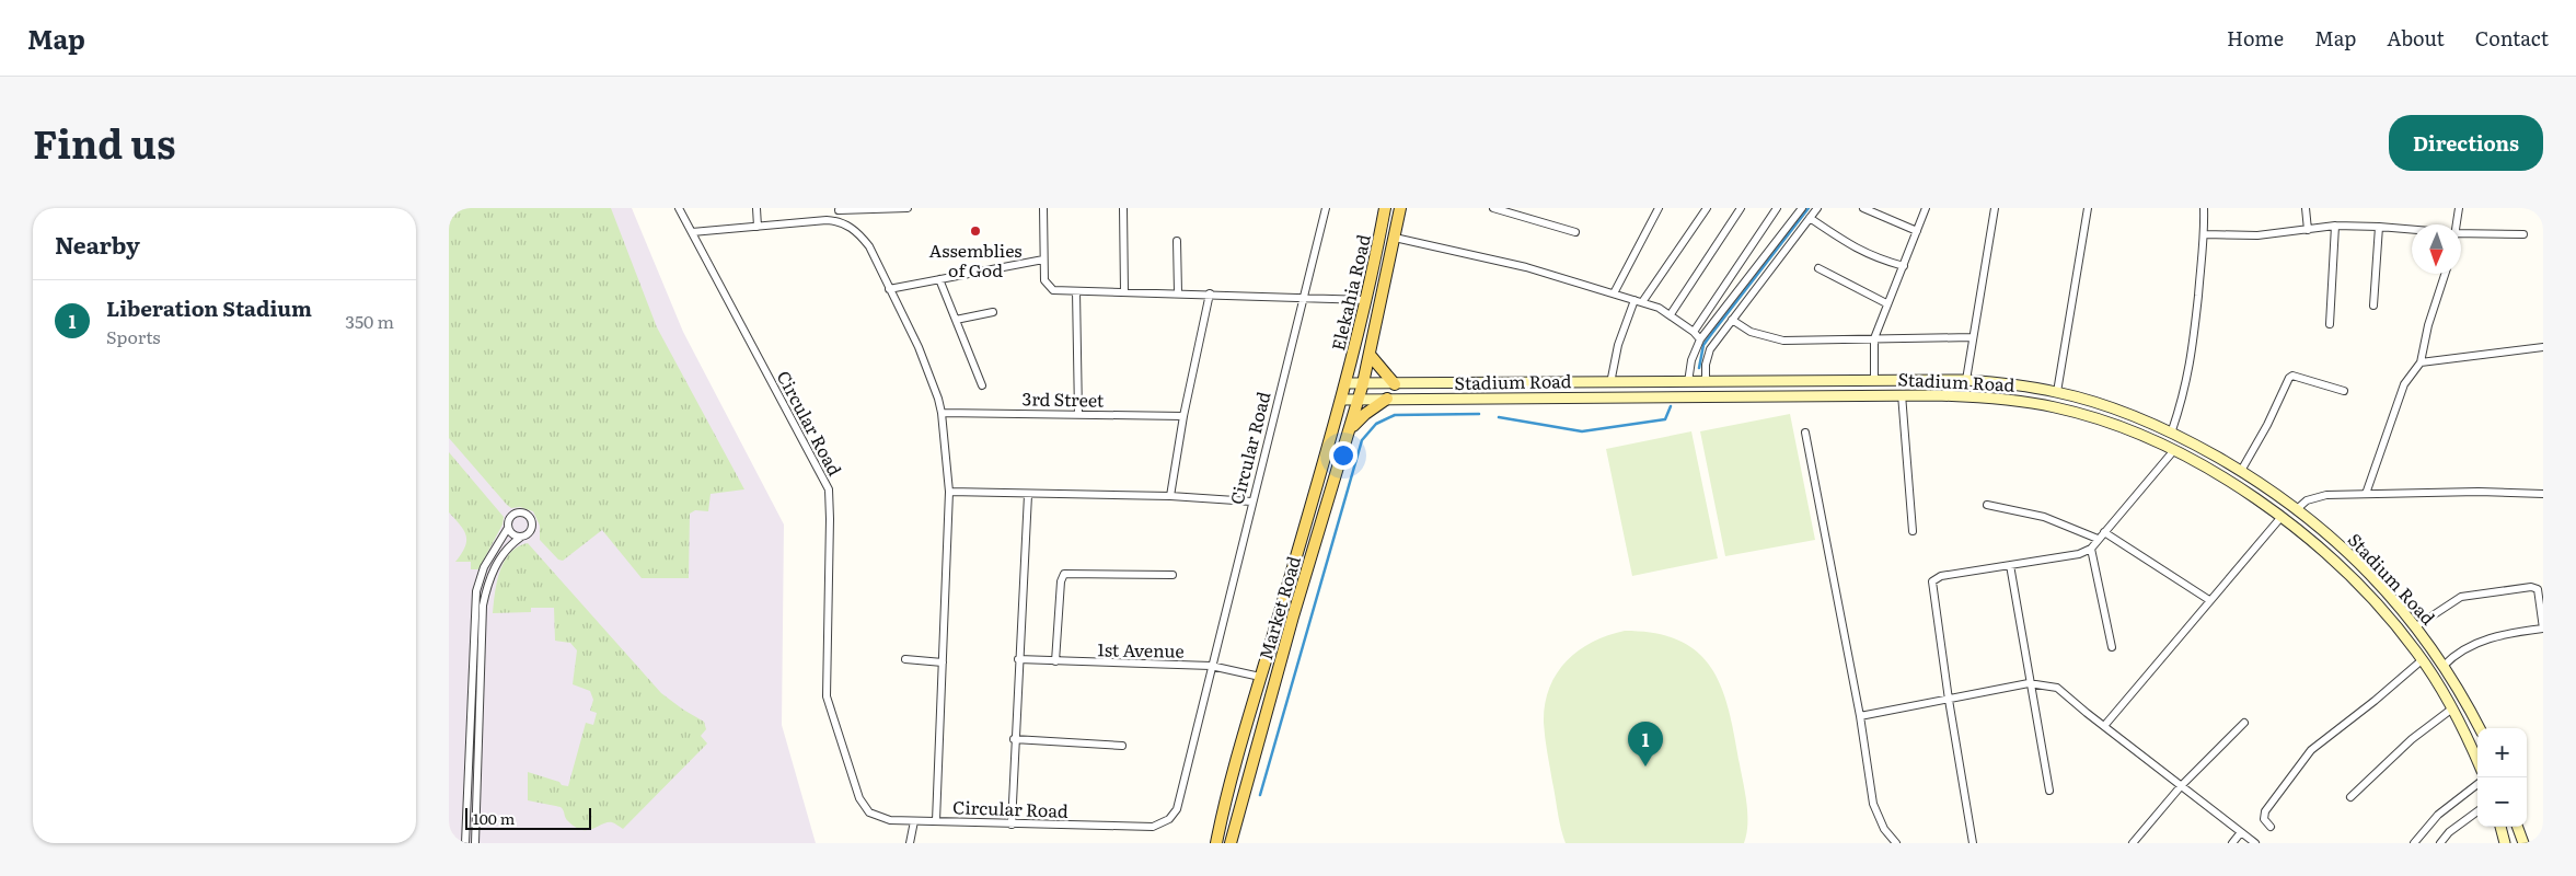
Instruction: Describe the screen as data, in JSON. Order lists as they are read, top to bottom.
{
  "streets": {
    "main road": ["Elekahia Road", "Stadium Road", "Market Road"],
    "street": ["3rd Street", "Circular Road", "1st Avenue"]
  },
  "crossings": [
    ["Elekahia Road", "Stadium Road"],
    ["Elekahia Road", "Market Road"],
    ["Stadium Road", "Market Road"],
    ["Circular Road", "1st Avenue"],
    ["Market Road", "1st Avenue"]
  ],
  "places": ["Assemblies of God"],
  "scale_bar": "100 m",
  "north": "bottom",
  "page": {
    "header": "Map",
    "nav": [
      "Home",
      "Map",
      "About",
      "Contact"
    ],
    "title": "Find us",
    "buttons": "Directions",
    "heading": "Nearby",
    "list": [
      {
        "mark": "1",
        "name": "Liberation Stadium",
        "note": "Sports",
        "value": "350 m"
      }
    ],
    "pins": "1",
    "map_buttons": ["+", "−"],
    "scale": "100 m"
  }
}
